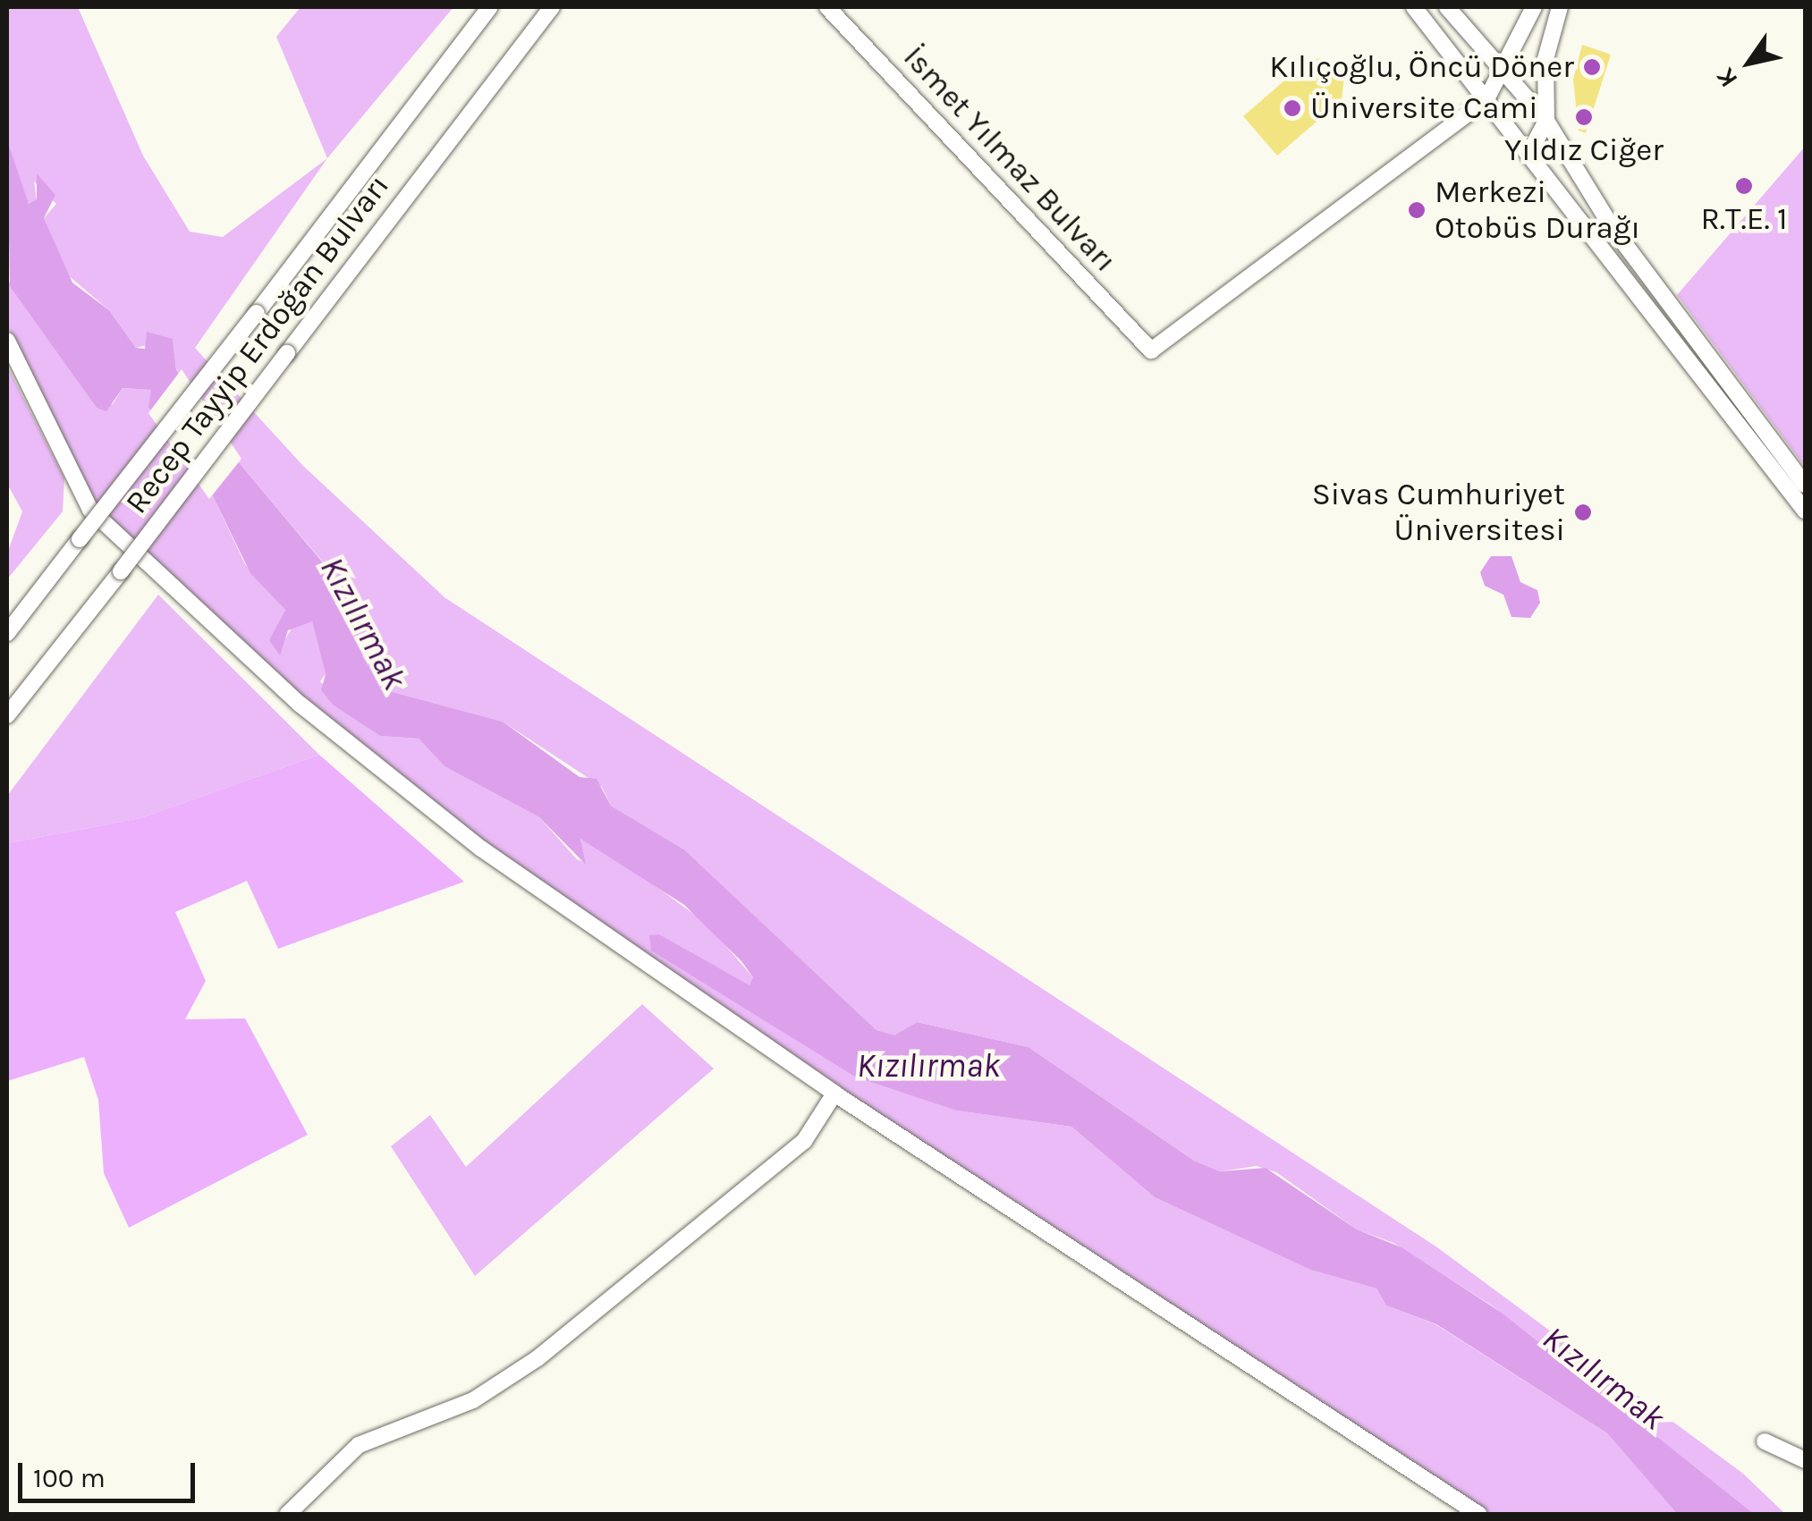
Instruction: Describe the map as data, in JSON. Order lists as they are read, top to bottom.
{
  "streets": {
    "street": ["İsmet Yılmaz Bulvarı", "Recep Tayyip Erdoğan Bulvarı"]
  },
  "water": ["Kızılırmak"],
  "places": [
    "Kılıçoğlu, Öncü Döner",
    "Üniversite Cami",
    "Yıldız Ciğer",
    "R.T.E. 1",
    "Merkezi Otobüs Durağı",
    "Sivas Cumhuriyet Üniversitesi"
  ],
  "scale_bar": "100 m",
  "north": "bottom left"
}
